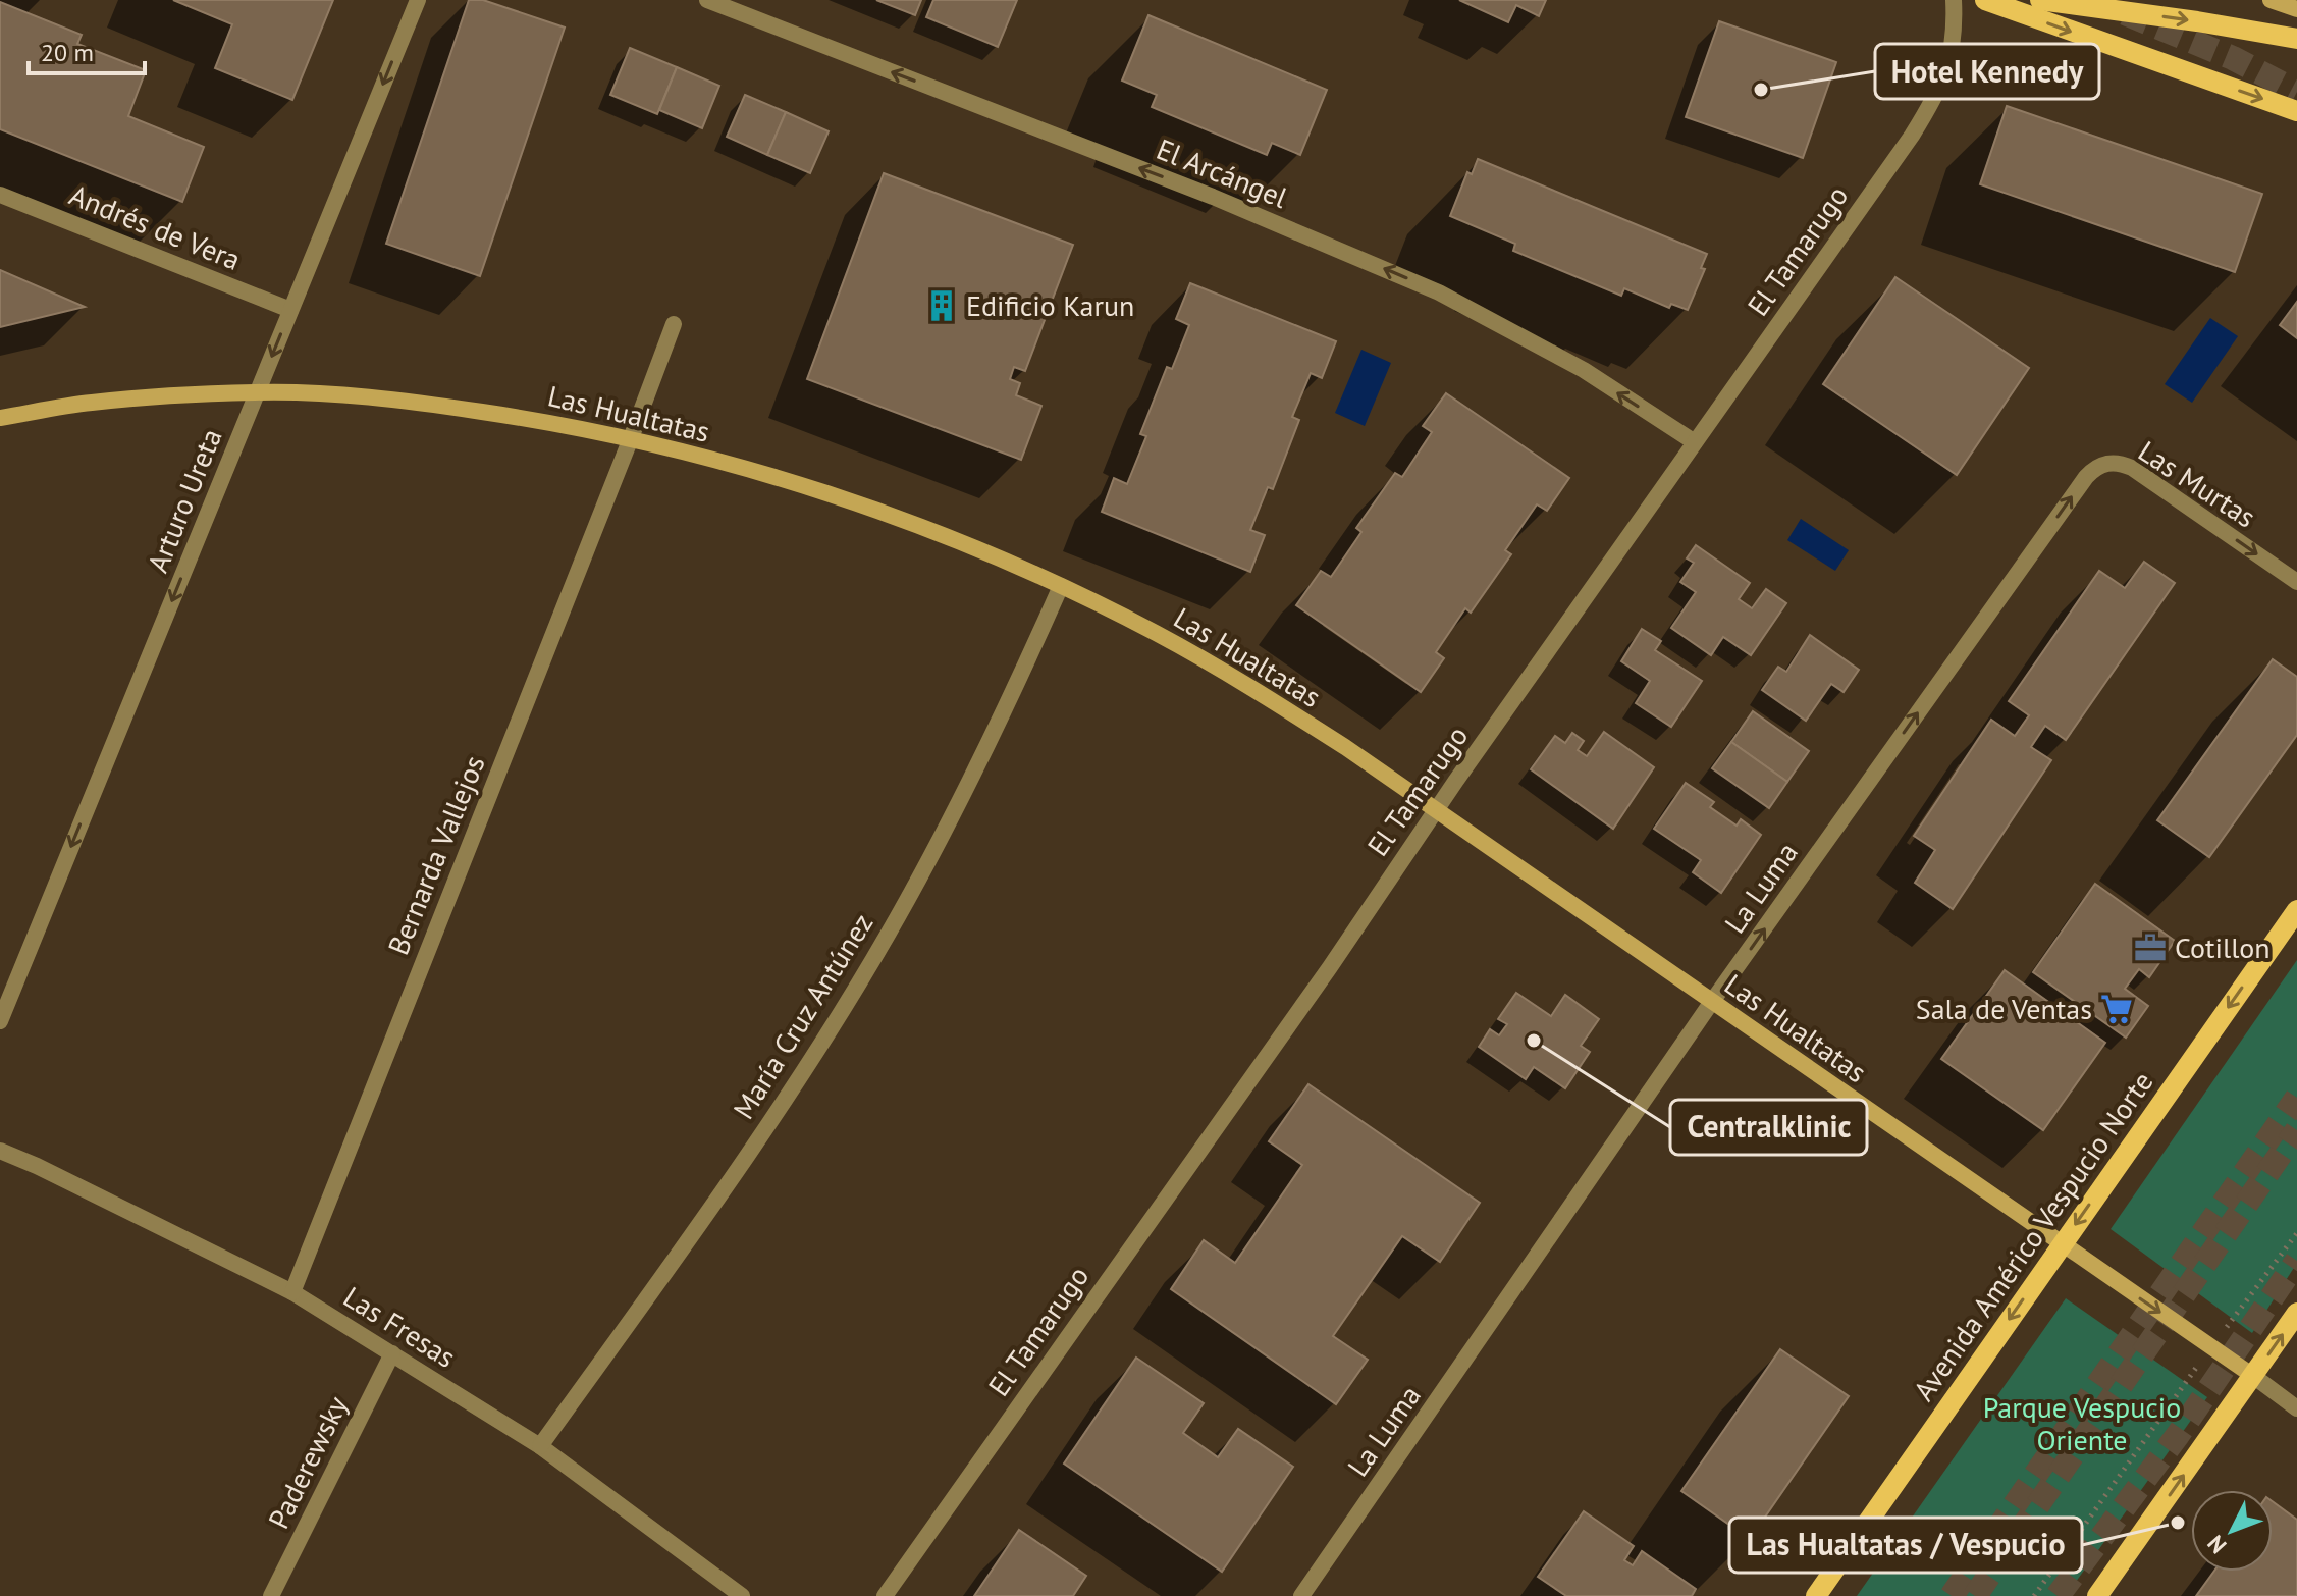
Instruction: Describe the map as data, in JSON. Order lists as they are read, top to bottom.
{
  "streets": {
    "main road": ["Avenida Américo Vespucio Norte"],
    "street": [
      "El Arcángel",
      "Andrés de Vera",
      "El Tamarugo",
      "Las Hualtatas",
      "Las Murtas",
      "Arturo Ureta",
      "Bernarda Vallejos",
      "La Luma",
      "María Cruz Antúnez",
      "Las Fresas",
      "Paderewsky"
    ]
  },
  "crossings": [
    ["El Arcángel", "El Tamarugo"],
    ["Andrés de Vera", "Arturo Ureta"],
    ["El Tamarugo", "Las Hualtatas"],
    ["Las Hualtatas", "Arturo Ureta"],
    ["Las Hualtatas", "Bernarda Vallejos"],
    ["Las Hualtatas", "La Luma"],
    ["Las Hualtatas", "María Cruz Antúnez"],
    ["Las Hualtatas", "Avenida Américo Vespucio Norte"],
    ["Las Murtas", "La Luma"],
    ["Bernarda Vallejos", "Las Fresas"],
    ["María Cruz Antúnez", "Las Fresas"],
    ["Las Fresas", "Paderewsky"]
  ],
  "one_way": [
    "El Arcángel",
    "Las Murtas",
    "Arturo Ureta",
    "La Luma",
    "Avenida Américo Vespucio Norte"
  ],
  "parks": ["Parque Vespucio Oriente"],
  "places": {
    "other": ["Hotel Kennedy", "Centralklinic", "Las Hualtatas / Vespucio"],
    "building": ["Edificio Karun"],
    "office": ["Cotillon"],
    "supermarket": ["Sala de Ventas"]
  },
  "scale_bar": "20 m",
  "north": "bottom left"
}
